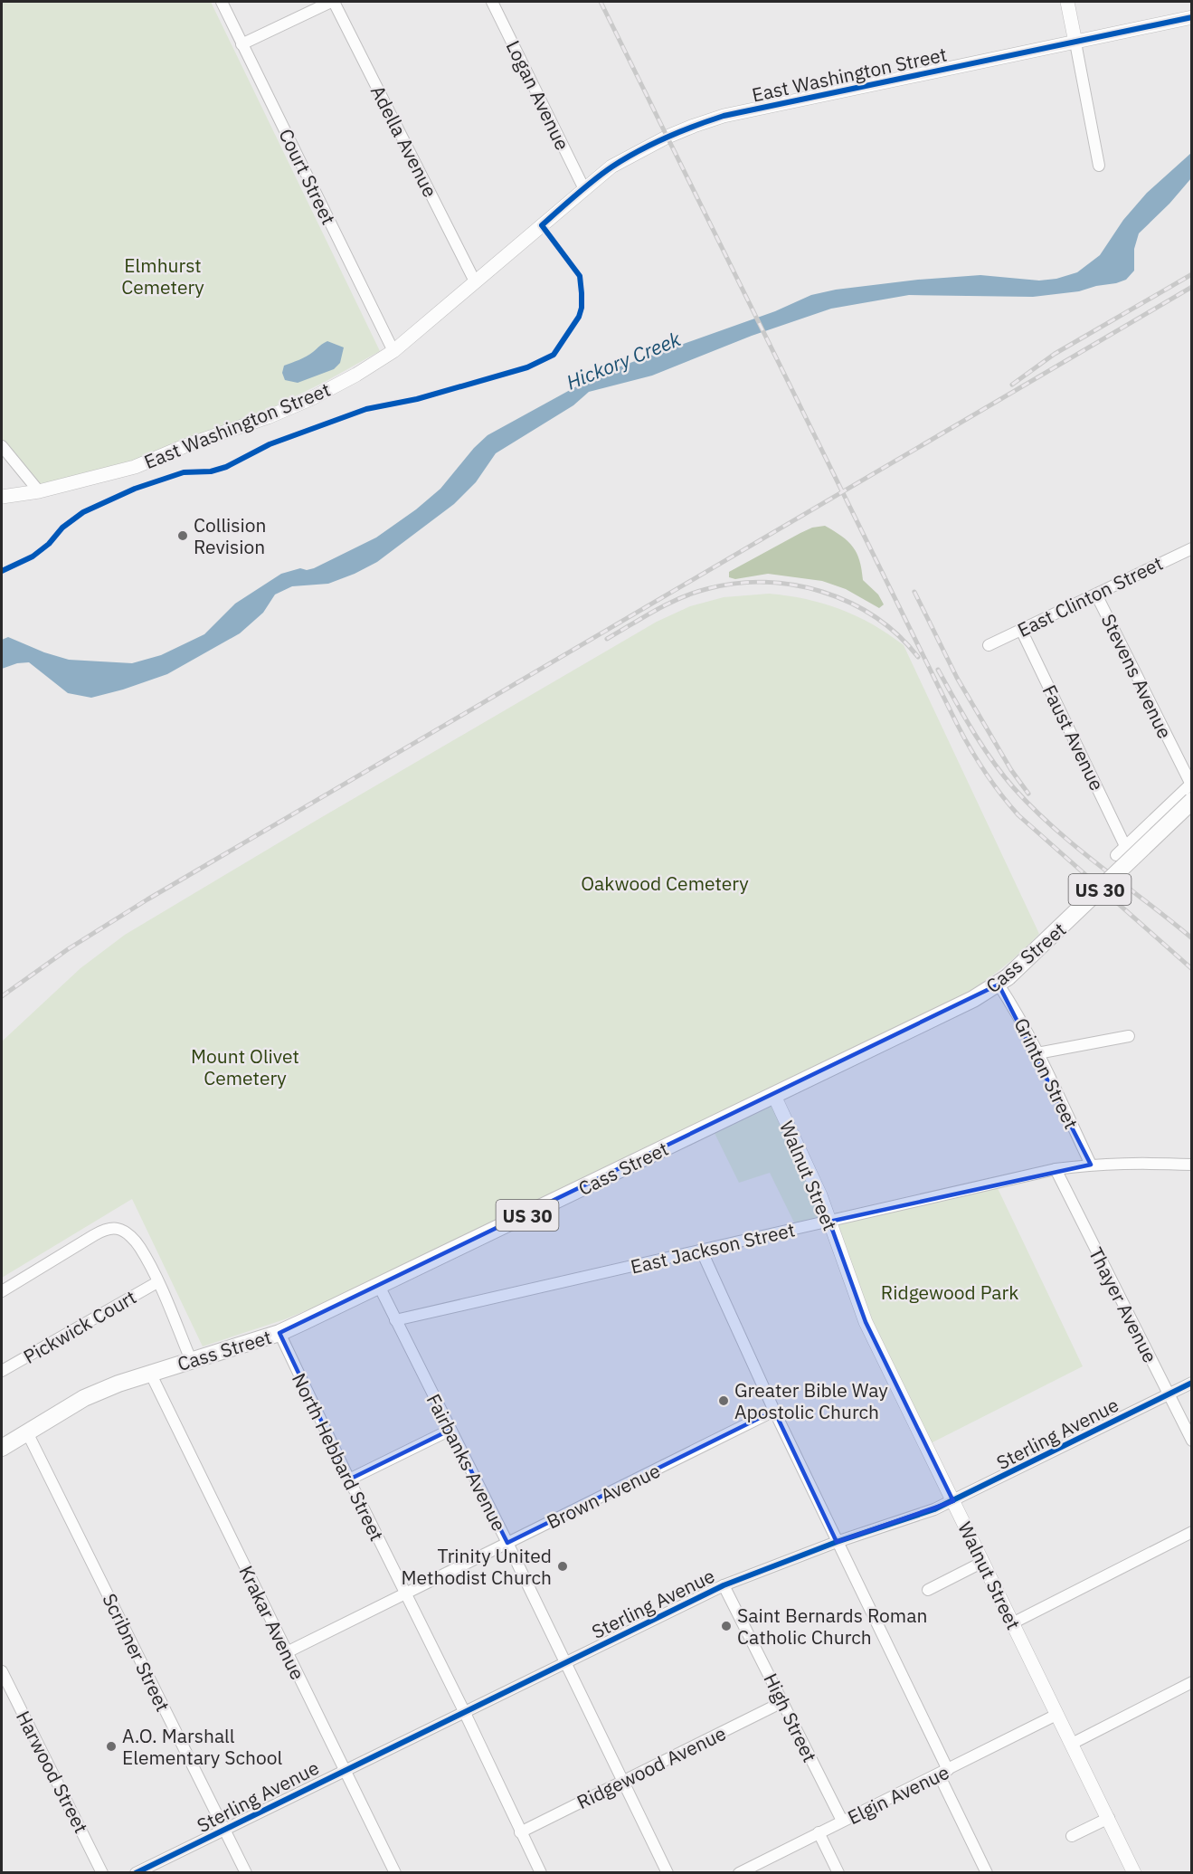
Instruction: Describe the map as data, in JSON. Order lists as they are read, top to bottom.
{
  "streets": {
    "main road": ["US 30", "Cass Street"],
    "street": [
      "East Washington Street",
      "Logan Avenue",
      "Adella Avenue",
      "Court Street",
      "East Clinton Street",
      "Stevens Avenue",
      "Faust Avenue",
      "Grinton Street",
      "Walnut Street",
      "East Jackson Street",
      "Thayer Avenue",
      "Pickwick Court",
      "Sterling Avenue",
      "North Hebbard Street",
      "Fairbanks Avenue",
      "Brown Avenue",
      "Krakar Avenue",
      "Scribner Street",
      "High Street",
      "Ridgewood Avenue",
      "Harwood Street",
      "Elgin Avenue"
    ]
  },
  "crossings": [
    ["East Washington Street", "Logan Avenue"],
    ["East Washington Street", "Adella Avenue"],
    ["East Washington Street", "Court Street"],
    ["East Clinton Street", "Stevens Avenue"],
    ["East Clinton Street", "Faust Avenue"],
    ["Cass Street", "Grinton Street"],
    ["Cass Street", "Walnut Street"],
    ["Cass Street", "North Hebbard Street"],
    ["Cass Street", "Fairbanks Avenue"],
    ["Cass Street", "Krakar Avenue"],
    ["Cass Street", "Scribner Street"],
    ["Grinton Street", "East Jackson Street"],
    ["Walnut Street", "East Jackson Street"],
    ["Walnut Street", "Sterling Avenue"],
    ["Walnut Street", "Elgin Avenue"],
    ["East Jackson Street", "Thayer Avenue"],
    ["East Jackson Street", "Fairbanks Avenue"],
    ["Thayer Avenue", "Sterling Avenue"],
    ["Sterling Avenue", "North Hebbard Street"],
    ["Sterling Avenue", "Fairbanks Avenue"],
    ["Sterling Avenue", "Krakar Avenue"],
    ["Sterling Avenue", "Scribner Street"],
    ["Sterling Avenue", "High Street"],
    ["North Hebbard Street", "Brown Avenue"],
    ["North Hebbard Street", "Ridgewood Avenue"],
    ["Fairbanks Avenue", "Brown Avenue"],
    ["Fairbanks Avenue", "Ridgewood Avenue"],
    ["Brown Avenue", "Krakar Avenue"],
    ["High Street", "Ridgewood Avenue"],
    ["High Street", "Elgin Avenue"]
  ],
  "water": ["Hickory Creek"],
  "parks": [
    "Elmhurst Cemetery",
    "Oakwood Cemetery",
    "Mount Olivet Cemetery",
    "Ridgewood Park"
  ],
  "places": [
    "Collision Revision",
    "Greater Bible Way Apostolic Church",
    "Trinity United Methodist Church",
    "Saint Bernards Roman Catholic Church",
    "A.O. Marshall Elementary School"
  ]
}
